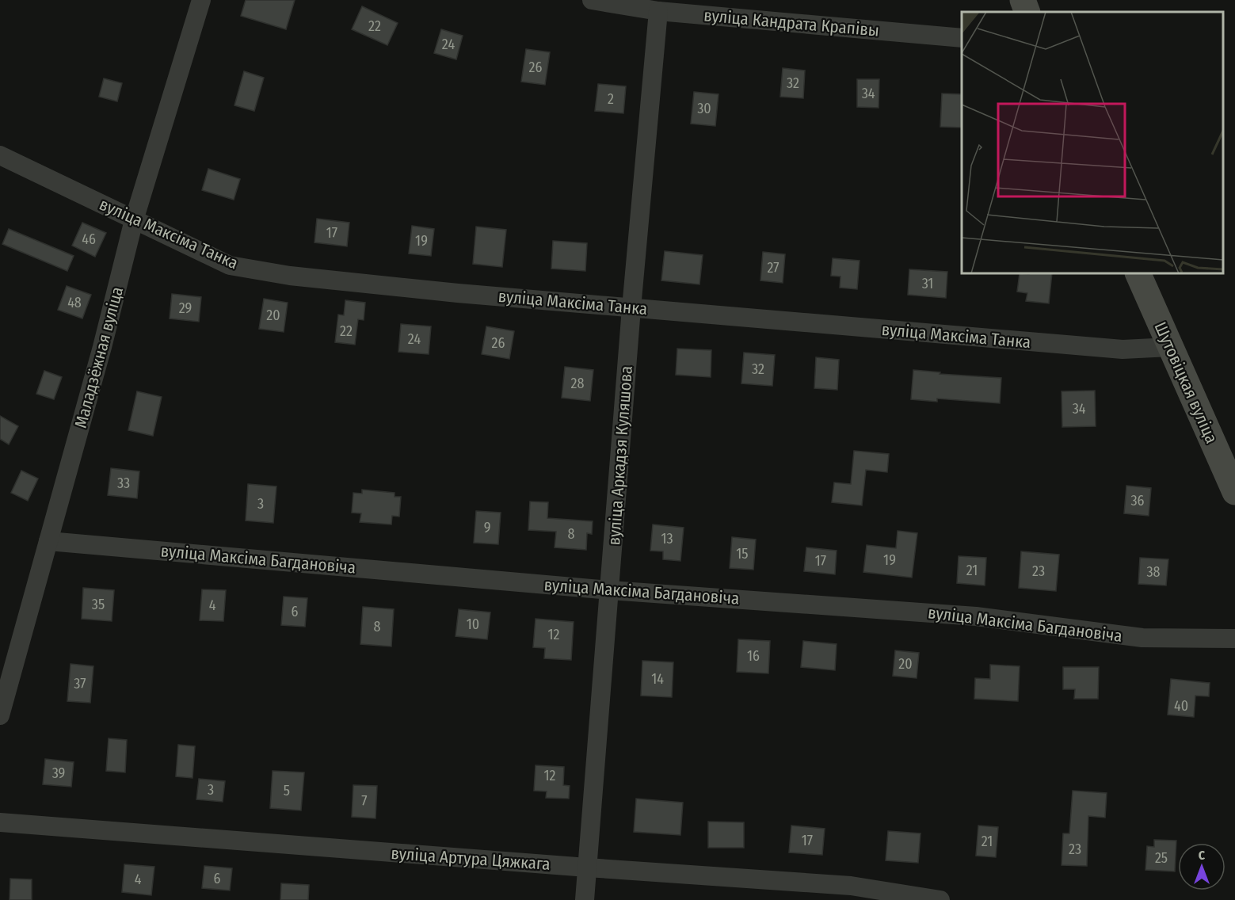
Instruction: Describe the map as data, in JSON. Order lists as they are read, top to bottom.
{
  "streets": {
    "main road": ["Шутовіцкая вуліца"],
    "street": [
      "вуліца Кандрата Крапівы",
      "вуліца Максіма Танка",
      "Маладзёжная вуліца",
      "вуліца Аркадзя Куляшова",
      "вуліца Максіма Багдановіча",
      "вуліца Артура Цяжкага"
    ]
  },
  "crossings": [
    ["вуліца Кандрата Крапівы", "вуліца Аркадзя Куляшова"],
    ["вуліца Максіма Танка", "Маладзёжная вуліца"],
    ["вуліца Максіма Танка", "Шутовіцкая вуліца"],
    ["вуліца Максіма Танка", "вуліца Аркадзя Куляшова"],
    ["Маладзёжная вуліца", "вуліца Максіма Багдановіча"],
    ["вуліца Аркадзя Куляшова", "вуліца Максіма Багдановіча"],
    ["вуліца Аркадзя Куляшова", "вуліца Артура Цяжкага"]
  ],
  "house_numbers": [
    "22",
    "24",
    "26",
    "32",
    "34",
    "2",
    "30",
    "17",
    "46",
    "19",
    "27",
    "31",
    "48",
    "29",
    "20",
    "22",
    "24",
    "26",
    "32",
    "28",
    "34",
    "33",
    "36",
    "3",
    "9",
    "8",
    "13",
    "15",
    "19",
    "17",
    "21",
    "23",
    "38",
    "35",
    "4",
    "6",
    "10",
    "8",
    "12",
    "16",
    "20",
    "14",
    "37",
    "40",
    "39",
    "12",
    "3",
    "5",
    "7",
    "17",
    "21",
    "23",
    "25",
    "6",
    "4"
  ],
  "north": "top"
}
